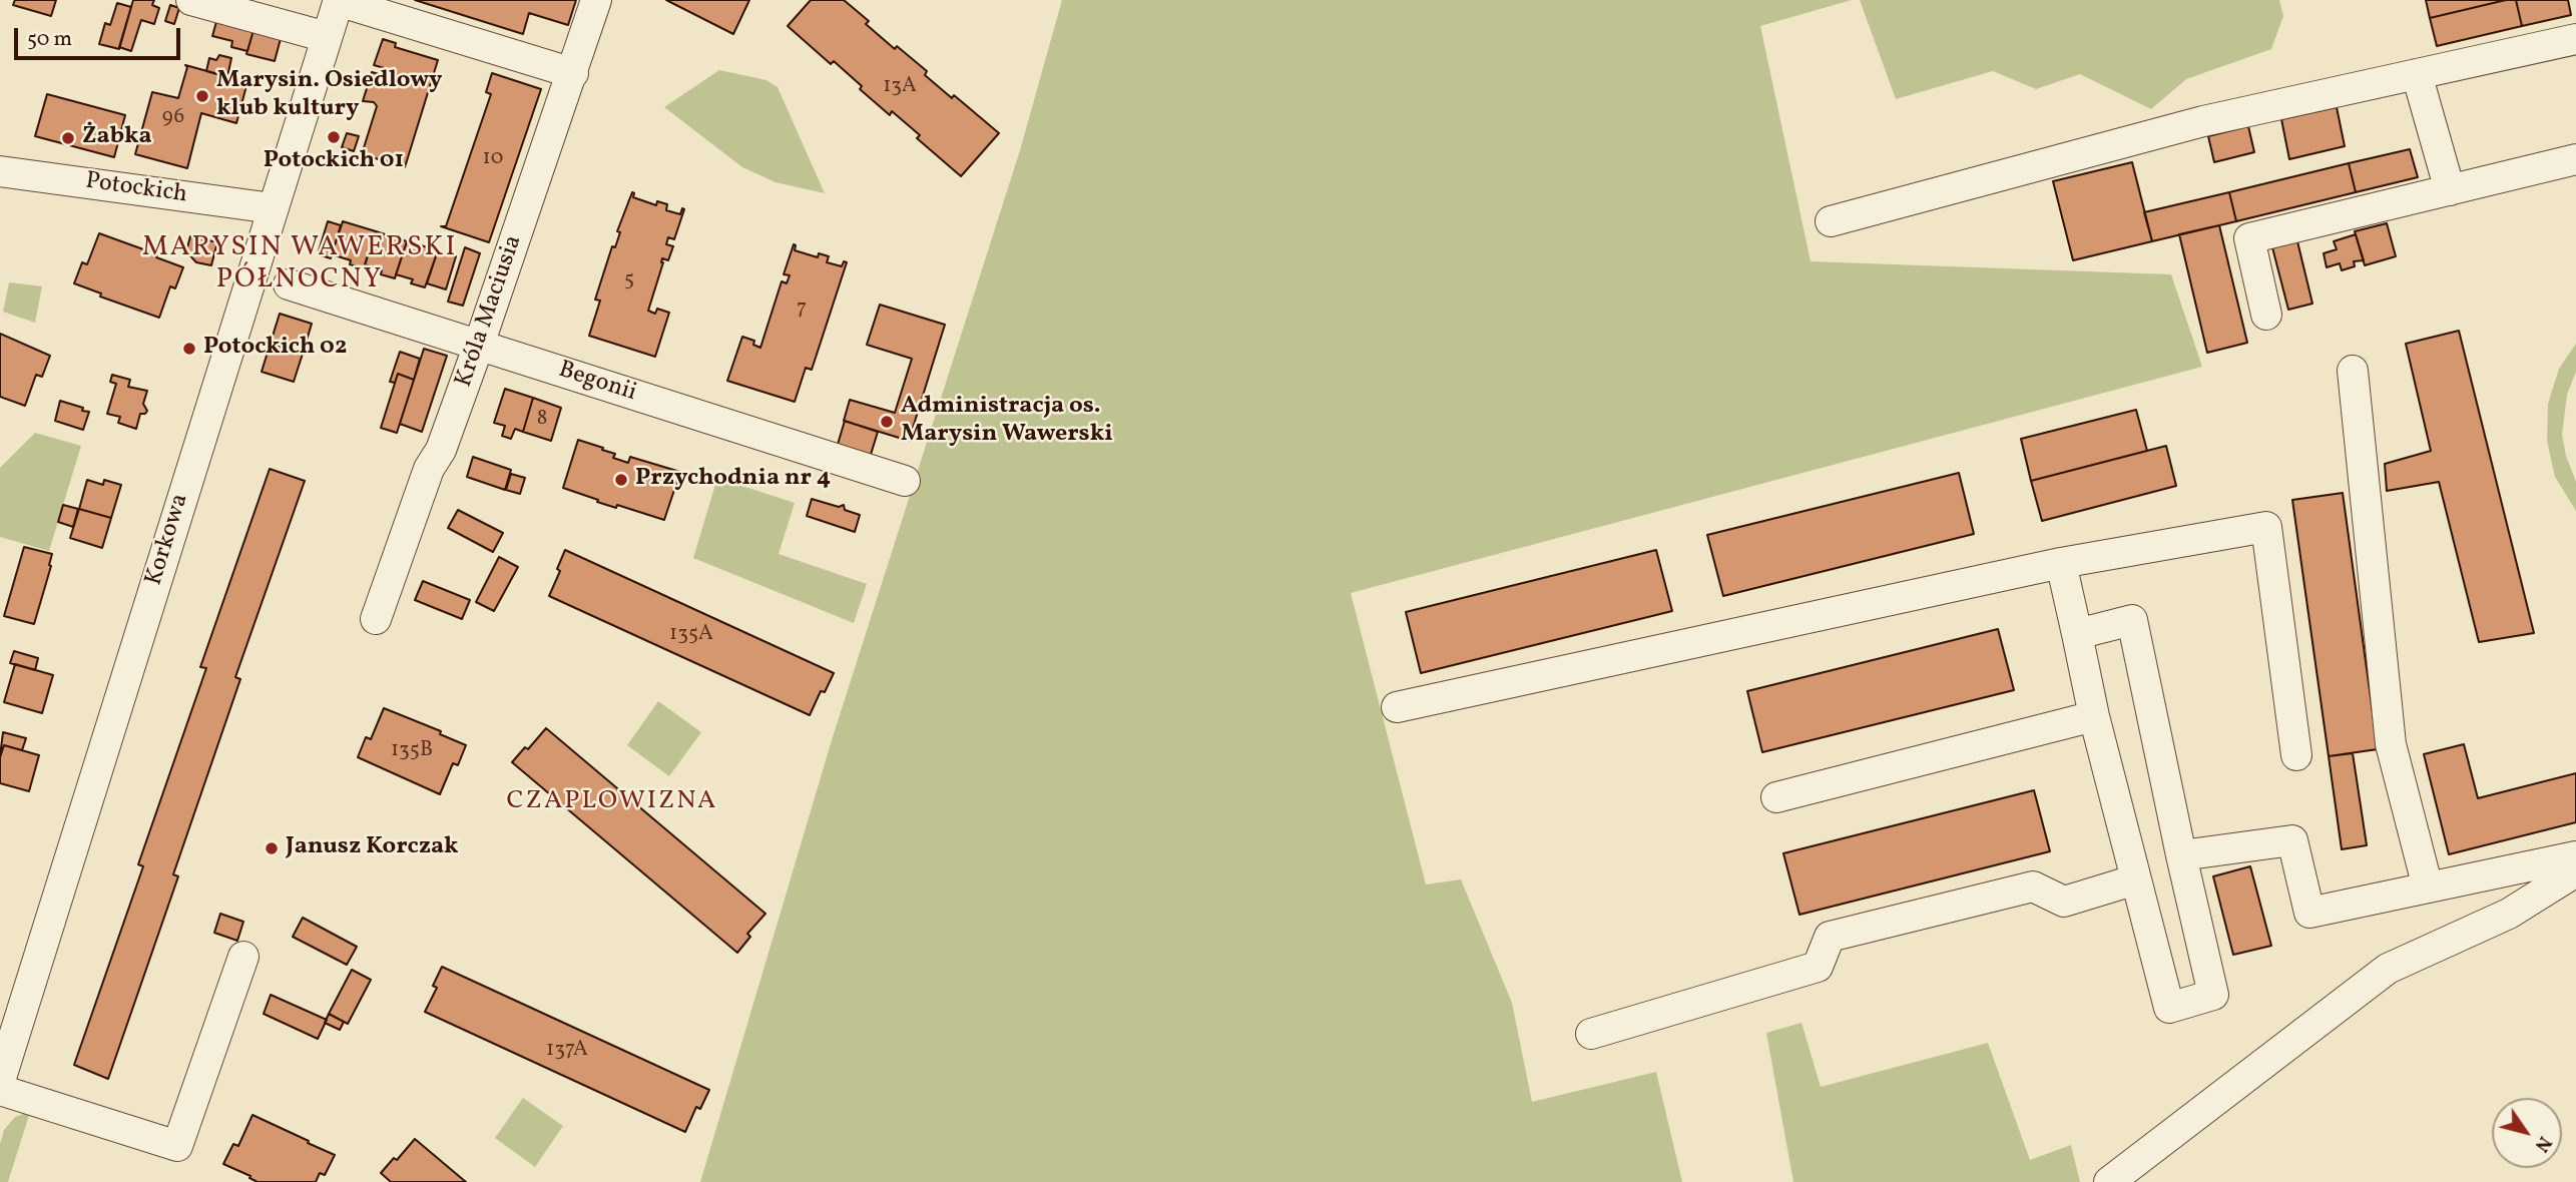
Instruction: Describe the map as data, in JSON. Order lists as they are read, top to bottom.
{
  "streets": {
    "street": [
      "Potockich",
      "Króla Maciusia",
      "Begonii",
      "Korkowa"
    ]
  },
  "crossings": [
    ["Potockich", "Korkowa"],
    ["Króla Maciusia", "Begonii"]
  ],
  "districts": ["MARYSIN WAWERSKI PÓŁNOCNY", "CZAPLOWIZNA"],
  "places": [
    "Marysin. Osiedlowy klub kultury",
    "Potockich 01",
    "Żabka",
    "Potockich 02",
    "Administracja os. Marysin Wawerski",
    "Przychodnia nr 4",
    "Janusz Korczak"
  ],
  "house_numbers": [
    "13A",
    "96",
    "10",
    "5",
    "7",
    "8",
    "135A",
    "135B",
    "137A"
  ],
  "scale_bar": "50 m",
  "north": "bottom right"
}
